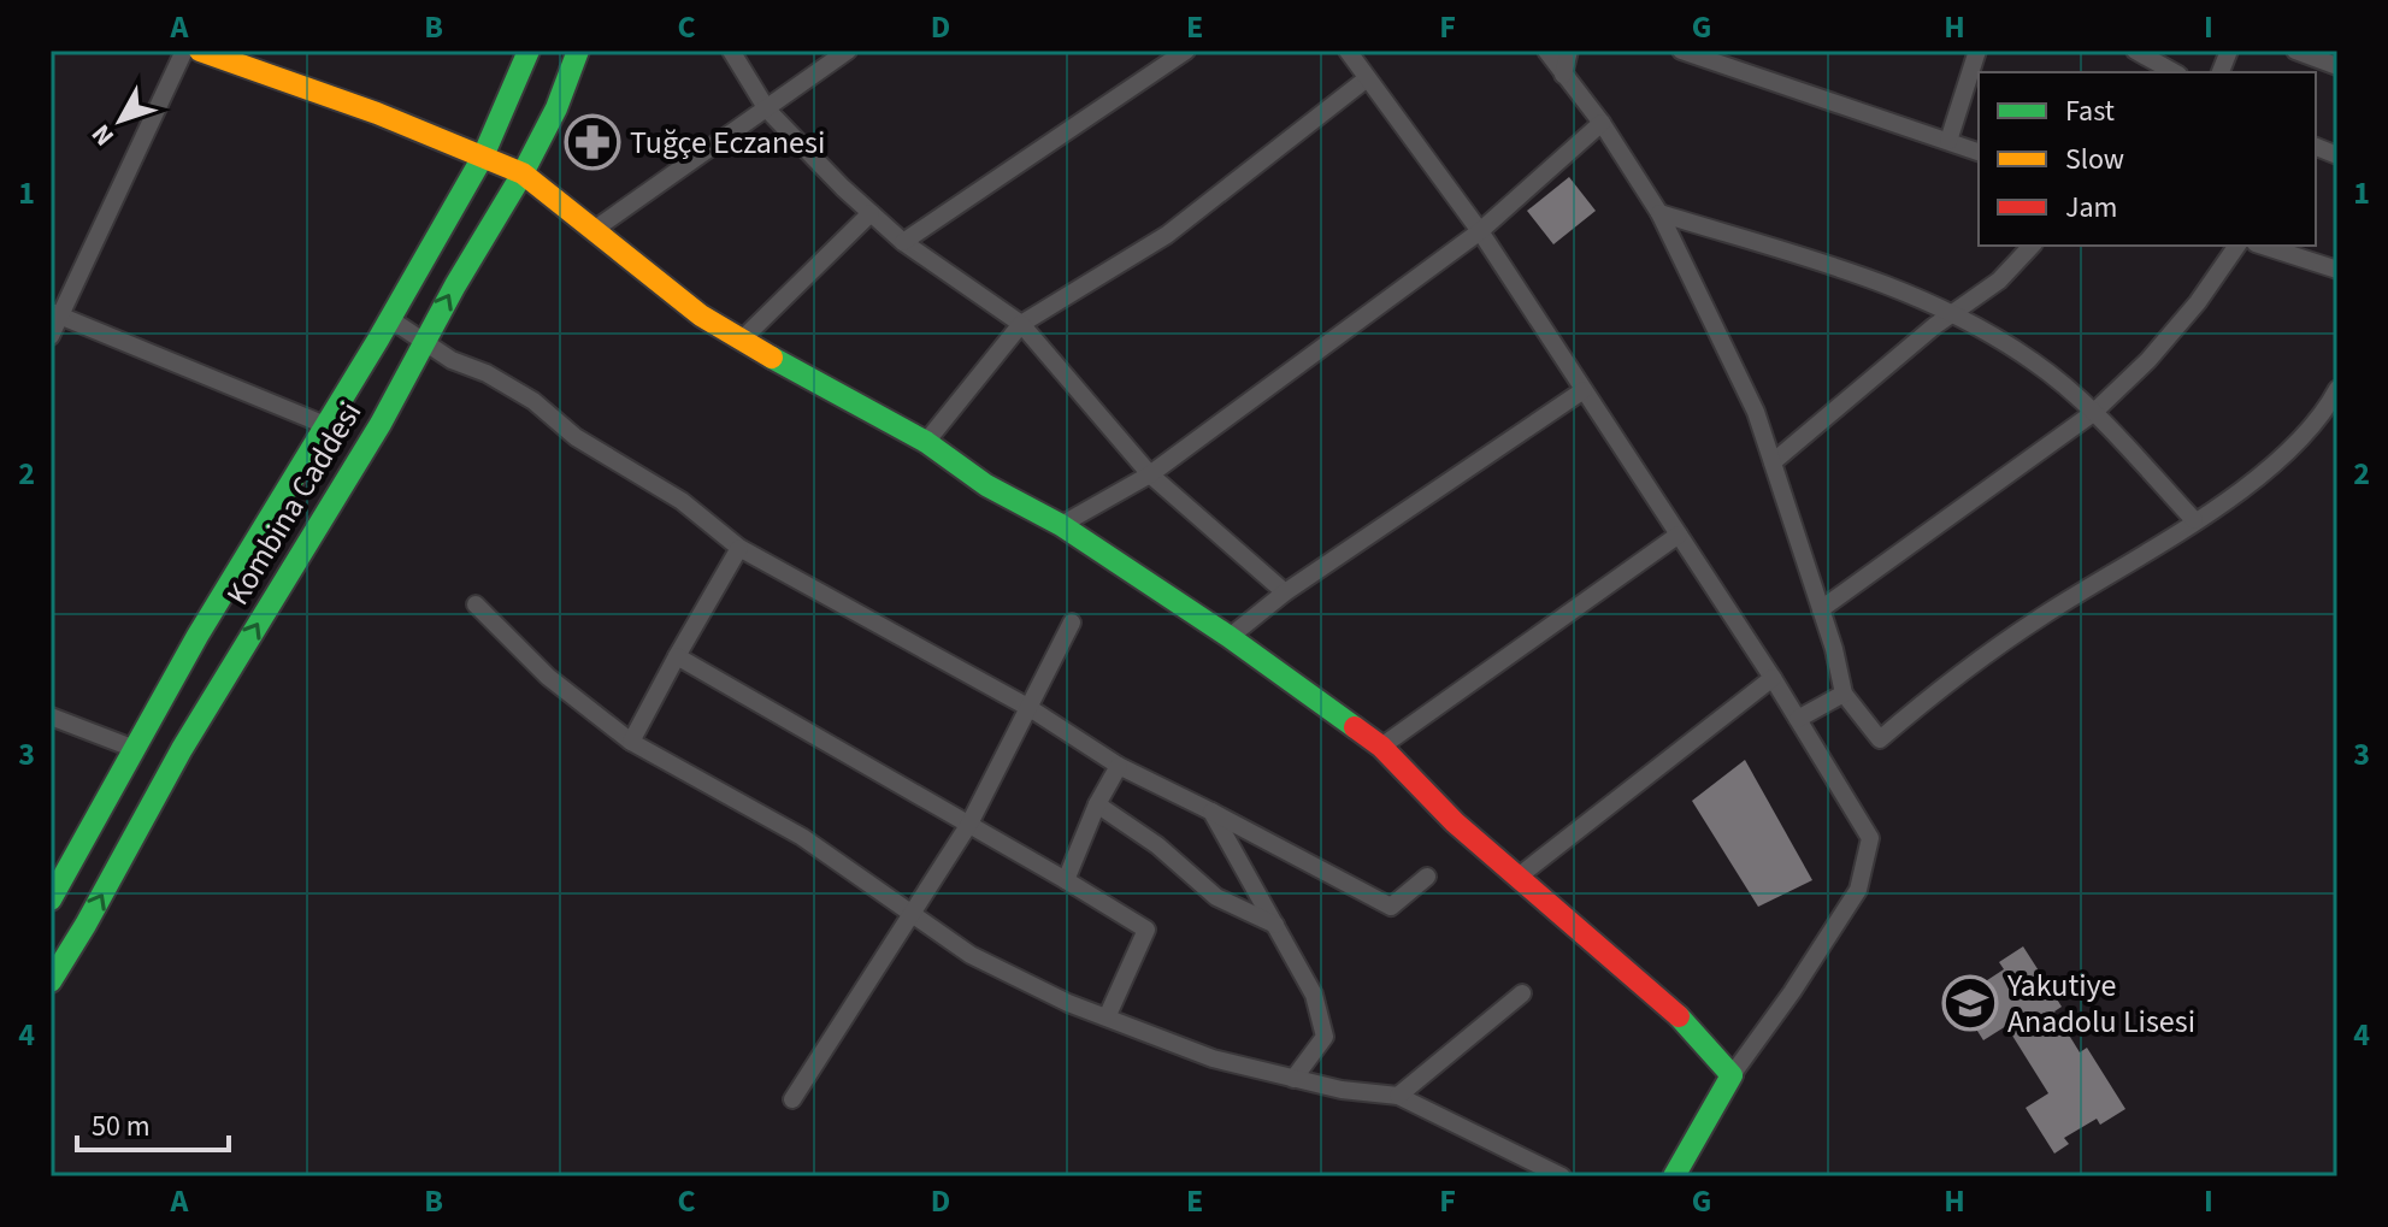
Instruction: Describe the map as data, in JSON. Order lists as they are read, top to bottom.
{
  "streets": {
    "main road": ["Kombina Caddesi"]
  },
  "places": {
    "pharmacy": ["Tuğçe Eczanesi"],
    "school or university": ["Yakutiye Anadolu Lisesi"]
  },
  "legend": ["Fast", "Slow", "Jam"],
  "scale_bar": "50 m",
  "north": "bottom left",
  "grid": {
    "columns": [
      "A",
      "B",
      "C",
      "D",
      "E",
      "F",
      "G",
      "H",
      "I"
    ],
    "rows": [
      "1",
      "2",
      "3",
      "4"
    ]
  }
}
